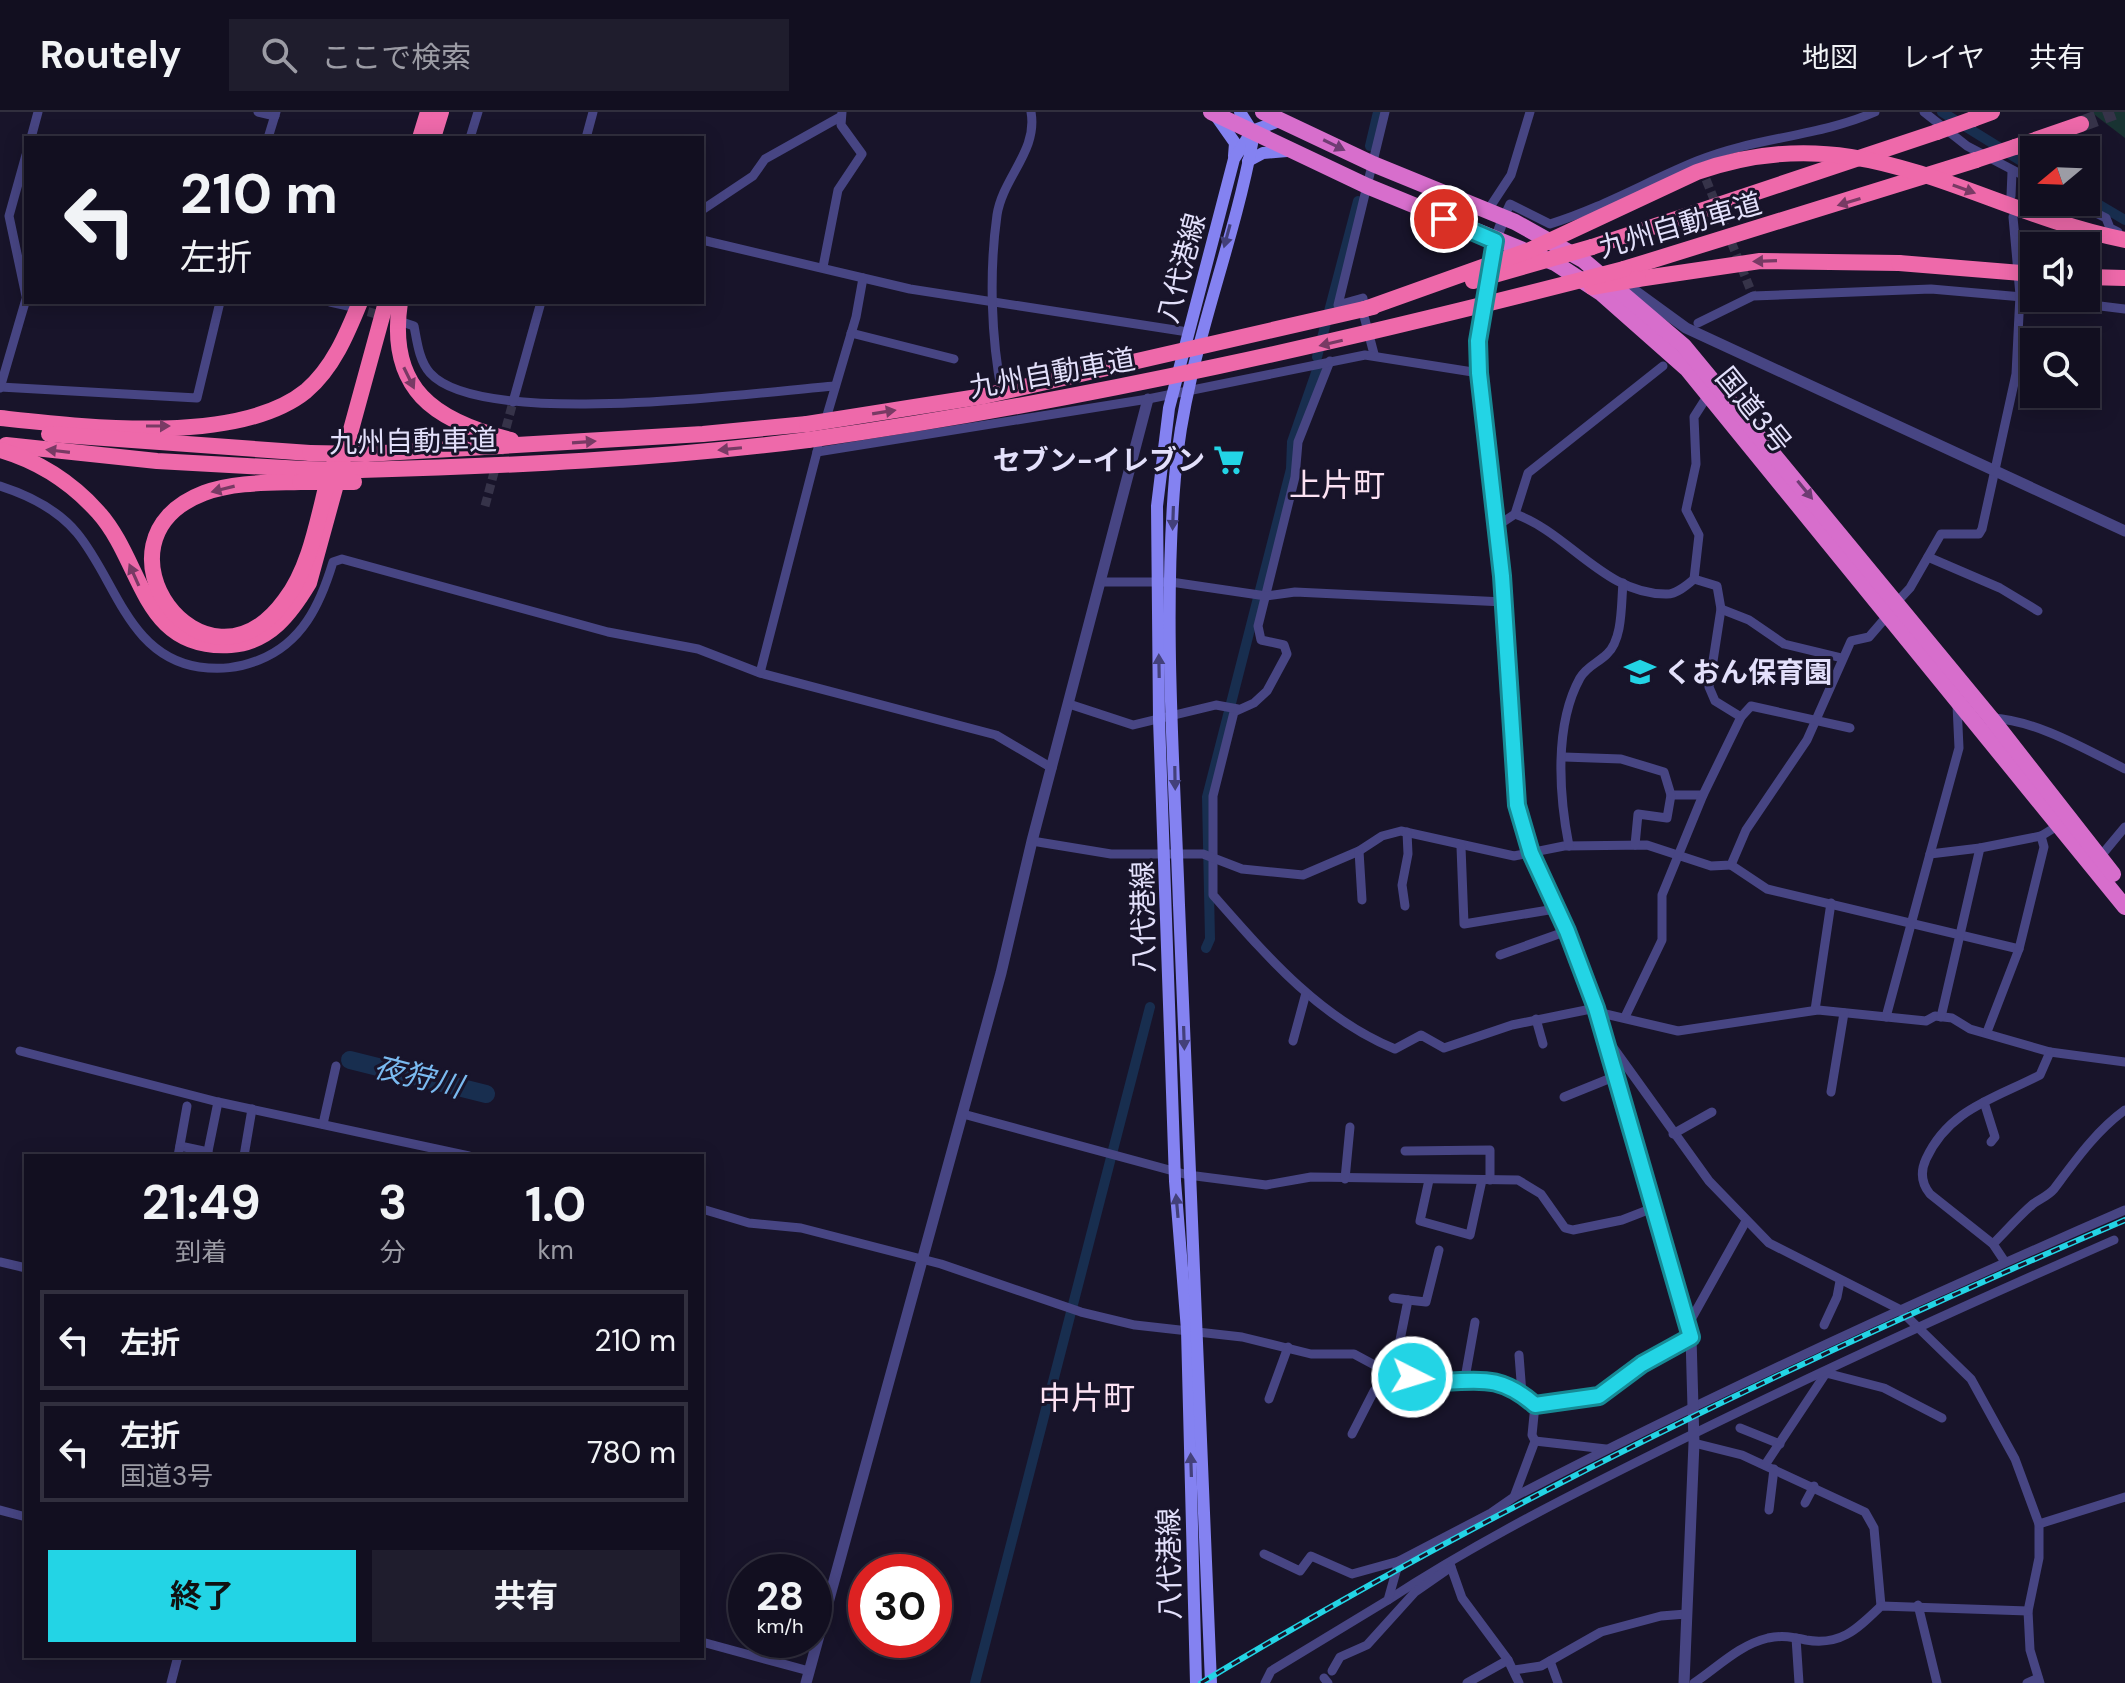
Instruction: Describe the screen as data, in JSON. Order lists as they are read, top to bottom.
{
  "streets": {
    "highway": ["九州自動車道", "国道3号"],
    "main road": ["八代港線"]
  },
  "crossings": [
    ["八代港線", "国道3号"]
  ],
  "districts": ["上片町", "中片町"],
  "water": ["夜狩川"],
  "places": {
    "supermarket": ["セブン-イレブン"],
    "school or university": ["くおん保育園"]
  },
  "north": "left",
  "page": {
    "header": "Routely",
    "search": "ここで検索",
    "nav": ["地図", "レイヤ", "共有"],
    "turn": ["210 m", "左折"],
    "eta": [
      "21:49",
      "到着",
      "3",
      "分",
      "1.0",
      "km"
    ],
    "list": [
      {
        "name": "左折",
        "value": "210 m"
      },
      {
        "name": "左折",
        "note": "国道3号",
        "value": "780 m"
      }
    ],
    "buttons": ["終了", "共有"],
    "speed": "28 km/h",
    "limit": "30"
  }
}
